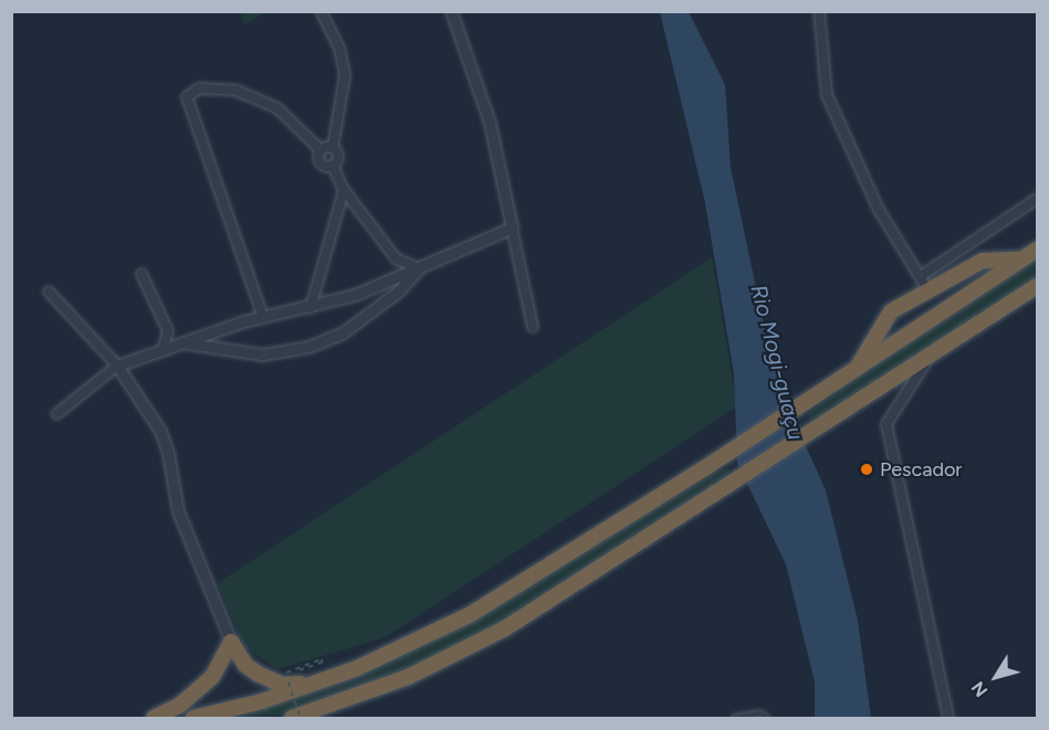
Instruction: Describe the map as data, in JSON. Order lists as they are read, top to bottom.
{
  "water": ["Rio Mogi-guaçu"],
  "places": ["Pescador"],
  "north": "bottom left"
}
